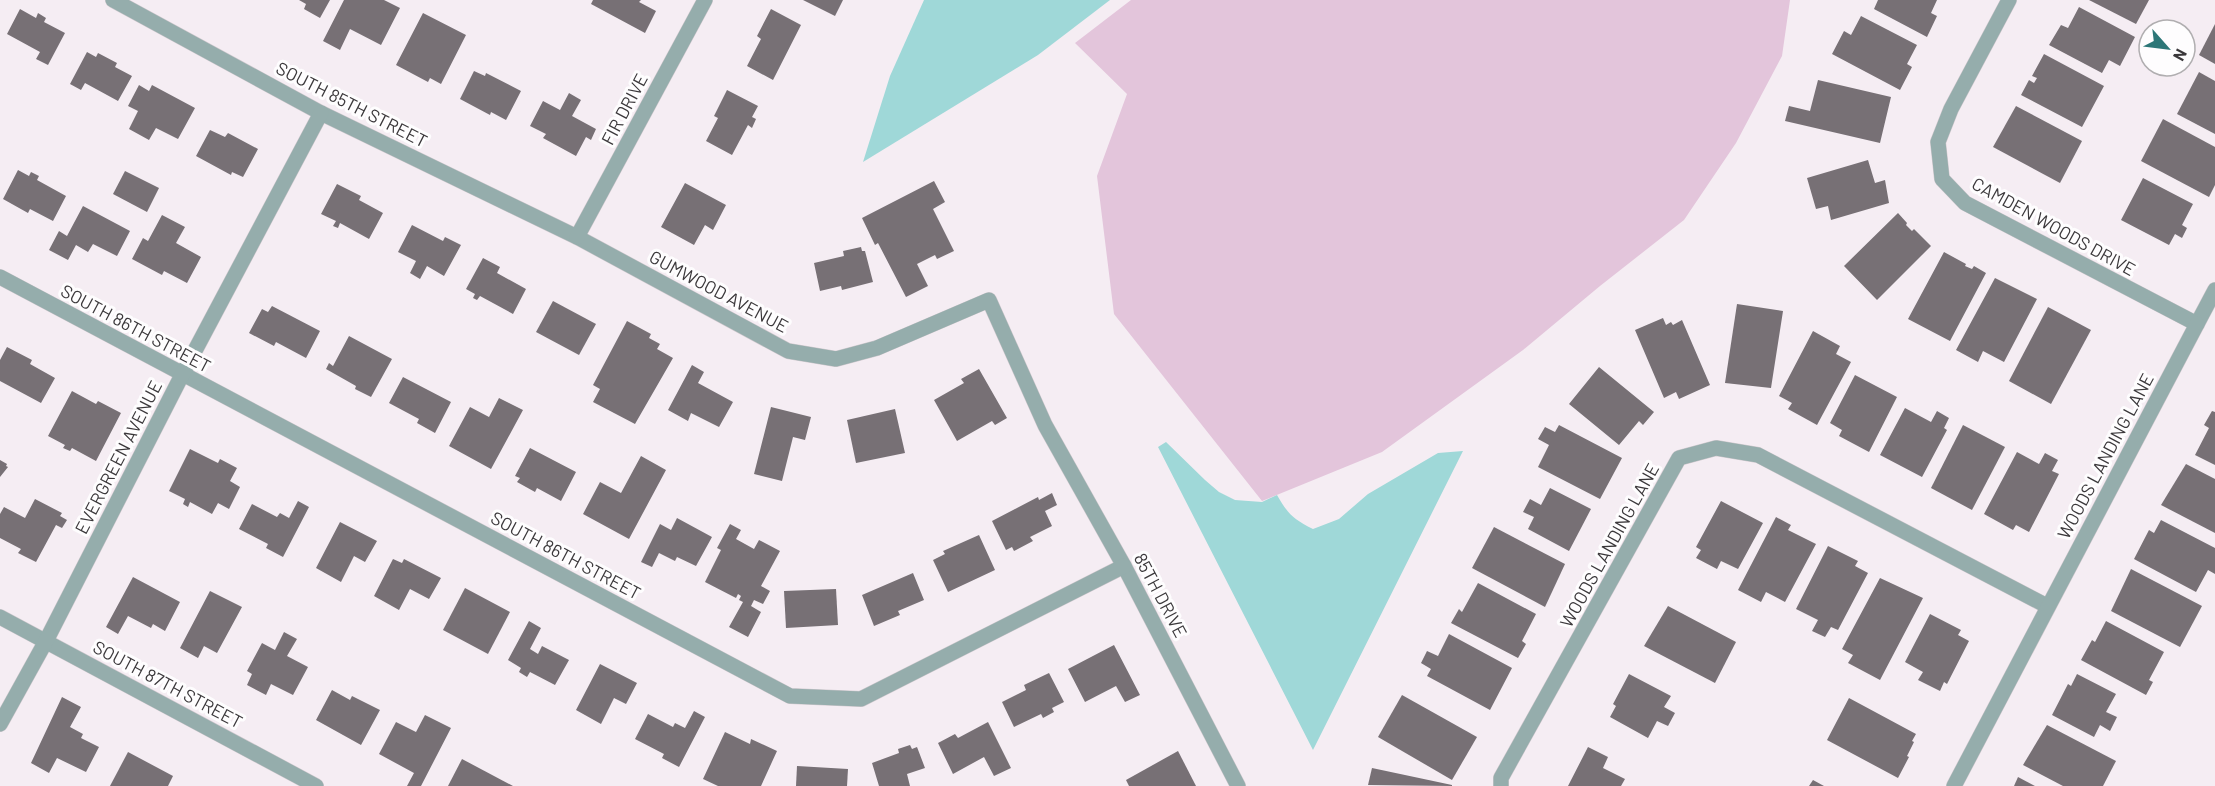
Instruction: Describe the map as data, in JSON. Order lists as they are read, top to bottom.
{
  "streets": {
    "street": [
      "SOUTH 85TH STREET",
      "FIR DRIVE",
      "CAMDEN WOODS DRIVE",
      "GUMWOOD AVENUE",
      "SOUTH 86TH STREET",
      "WOODS LANDING LANE",
      "EVERGREEN AVENUE",
      "85TH DRIVE",
      "SOUTH 87TH STREET"
    ]
  },
  "crossings": [
    ["SOUTH 85TH STREET", "FIR DRIVE"],
    ["SOUTH 85TH STREET", "GUMWOOD AVENUE"],
    ["SOUTH 85TH STREET", "EVERGREEN AVENUE"],
    ["FIR DRIVE", "GUMWOOD AVENUE"],
    ["CAMDEN WOODS DRIVE", "WOODS LANDING LANE"],
    ["GUMWOOD AVENUE", "85TH DRIVE"],
    ["SOUTH 86TH STREET", "EVERGREEN AVENUE"],
    ["SOUTH 86TH STREET", "85TH DRIVE"],
    ["EVERGREEN AVENUE", "SOUTH 87TH STREET"]
  ],
  "north": "bottom right"
}
